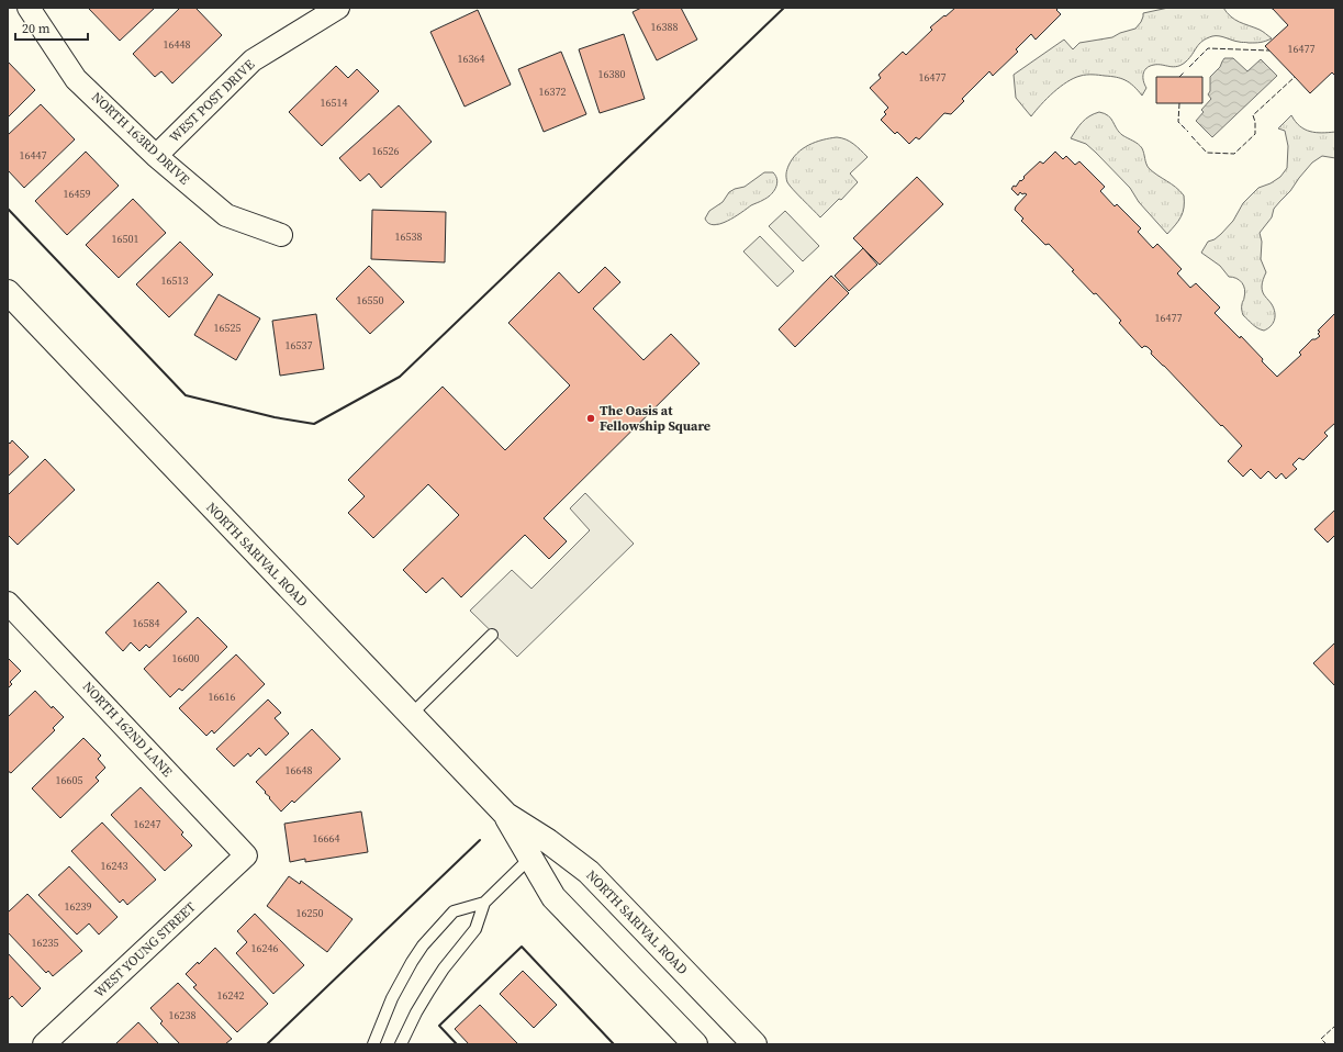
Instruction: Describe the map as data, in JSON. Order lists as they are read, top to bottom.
{
  "streets": {
    "main road": ["NORTH SARIVAL ROAD"],
    "street": [
      "WEST POST DRIVE",
      "NORTH 163RD DRIVE",
      "NORTH 162ND LANE",
      "WEST YOUNG STREET"
    ]
  },
  "crossings": [
    ["WEST POST DRIVE", "NORTH 163RD DRIVE"],
    ["NORTH 162ND LANE", "WEST YOUNG STREET"]
  ],
  "places": ["The Oasis at Fellowship Square"],
  "house_numbers": [
    "16388",
    "16448",
    "16477",
    "16364",
    "16380",
    "16477",
    "16372",
    "16514",
    "16526",
    "16447",
    "16459",
    "16538",
    "16501",
    "16513",
    "16550",
    "16477",
    "16525",
    "16537",
    "16584",
    "16600",
    "16616",
    "16648",
    "16605",
    "16247",
    "16664",
    "16243",
    "16239",
    "16250",
    "16235",
    "16246",
    "16242",
    "16238"
  ],
  "scale_bar": "20 m"
}
